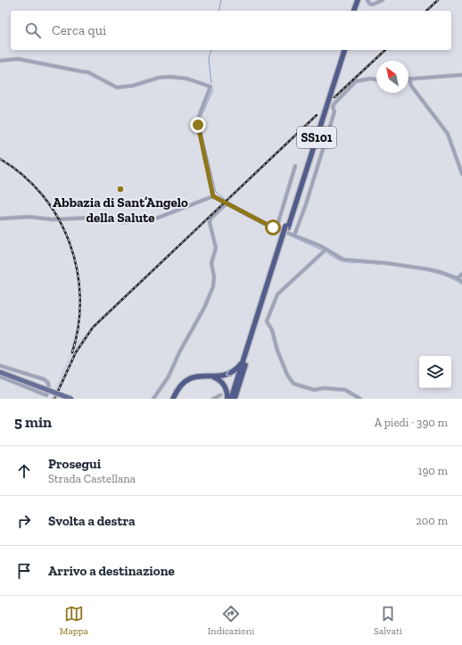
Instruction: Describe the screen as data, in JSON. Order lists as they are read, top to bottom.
{
  "streets": {
    "highway": ["SS101"]
  },
  "places": ["Abbazia di Sant’Angelo della Salute"],
  "north": "top left",
  "page": {
    "search": "Cerca qui",
    "heading": ["5 min", "A piedi · 390 m"],
    "list": [
      ["Prosegui", "Strada Castellana", "190 m"],
      ["Svolta a destra", "200 m"],
      "Arrivo a destinazione"
    ],
    "nav": ["Mappa", "Indicazioni", "Salvati"]
  }
}
